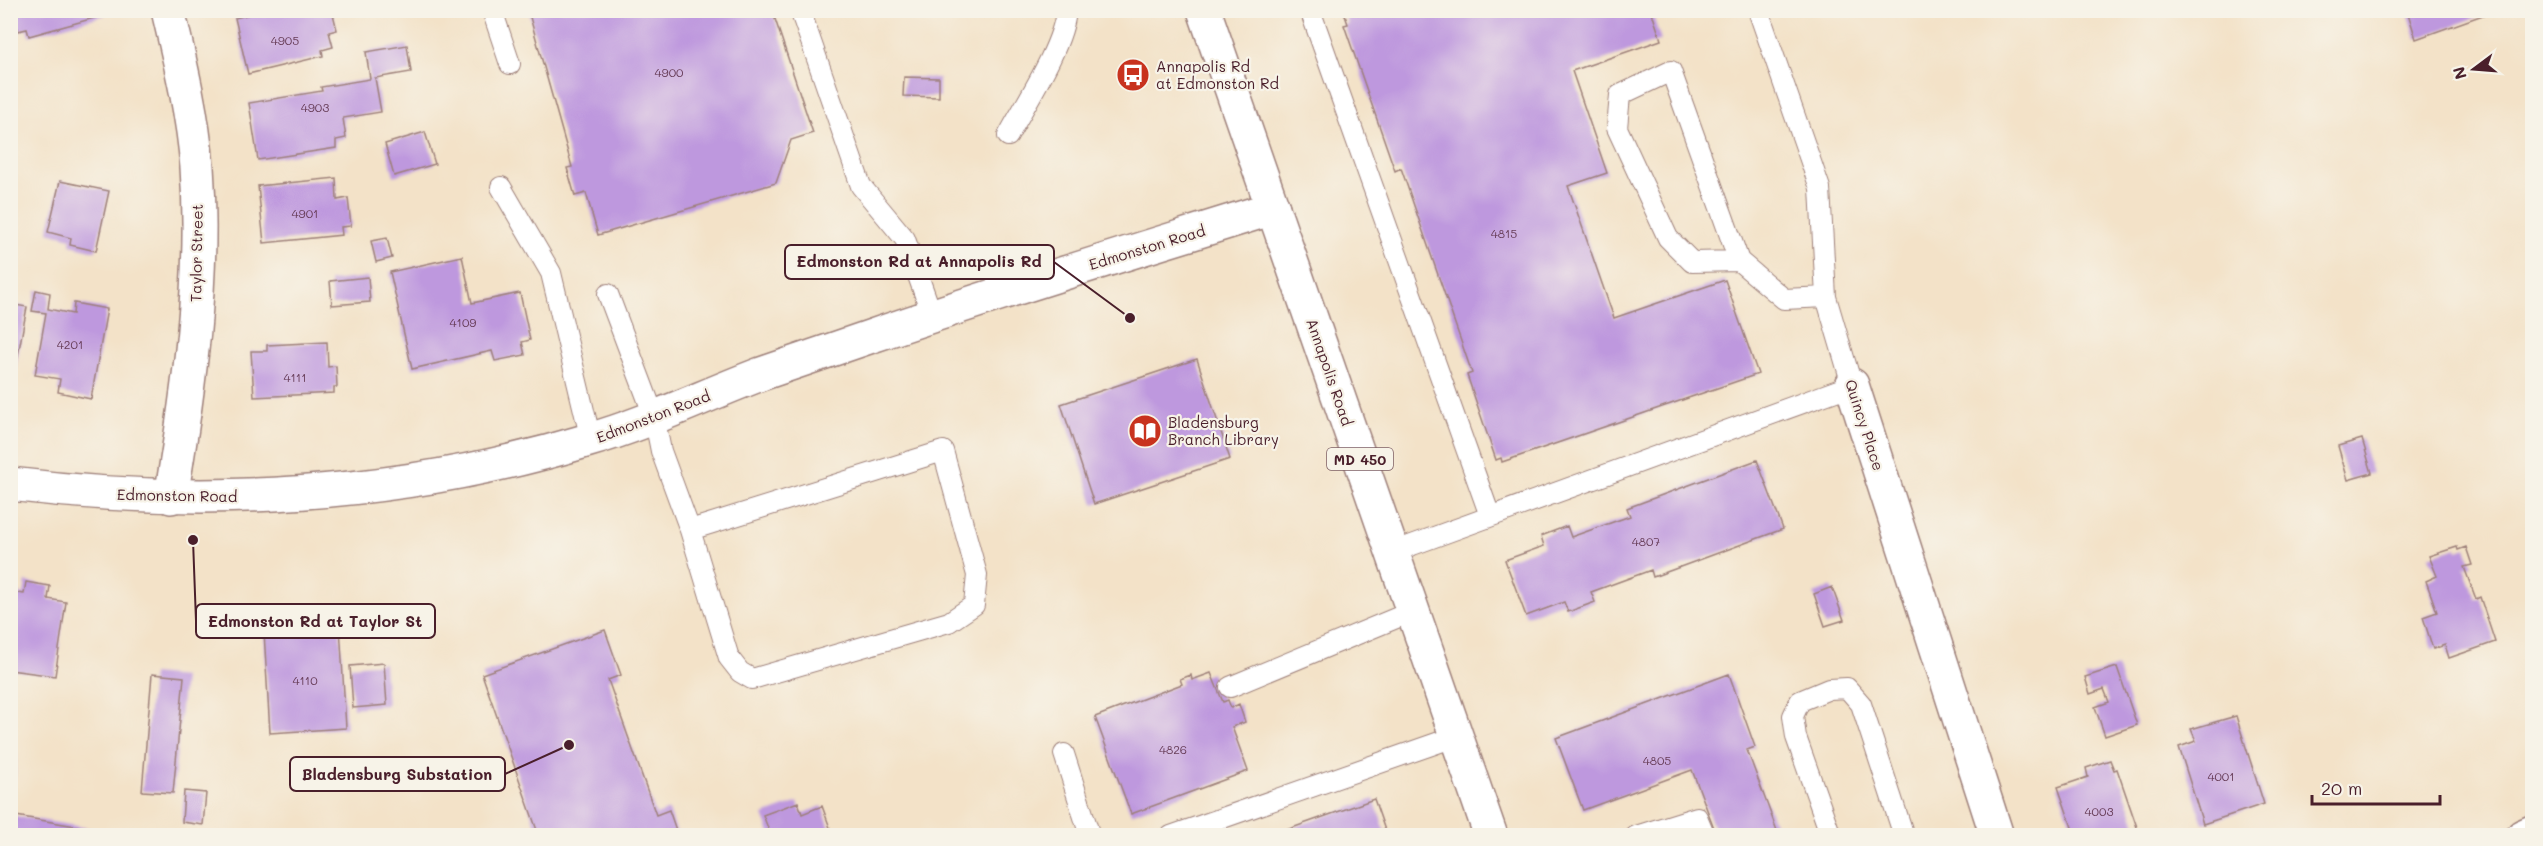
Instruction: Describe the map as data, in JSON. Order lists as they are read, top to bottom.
{
  "streets": {
    "street": [
      "Edmonston Road",
      "Taylor Street",
      "Annapolis Road",
      "Quincy Place",
      "MD 450"
    ]
  },
  "crossings": [
    ["Edmonston Road", "Taylor Street"],
    ["Edmonston Road", "Annapolis Road"]
  ],
  "places": {
    "bus stop": ["Annapolis Rd at Edmonston Rd"],
    "other": ["Edmonston Rd at Annapolis Rd", "Edmonston Rd at Taylor St", "Bladensburg Substation"],
    "library": ["Bladensburg Branch Library"]
  },
  "house_numbers": [
    "4905",
    "4900",
    "4903",
    "4901",
    "4815",
    "4109",
    "4201",
    "4111",
    "4807",
    "4110",
    "4826",
    "4805",
    "4001",
    "4003"
  ],
  "scale_bar": "20 m",
  "north": "left"
}
